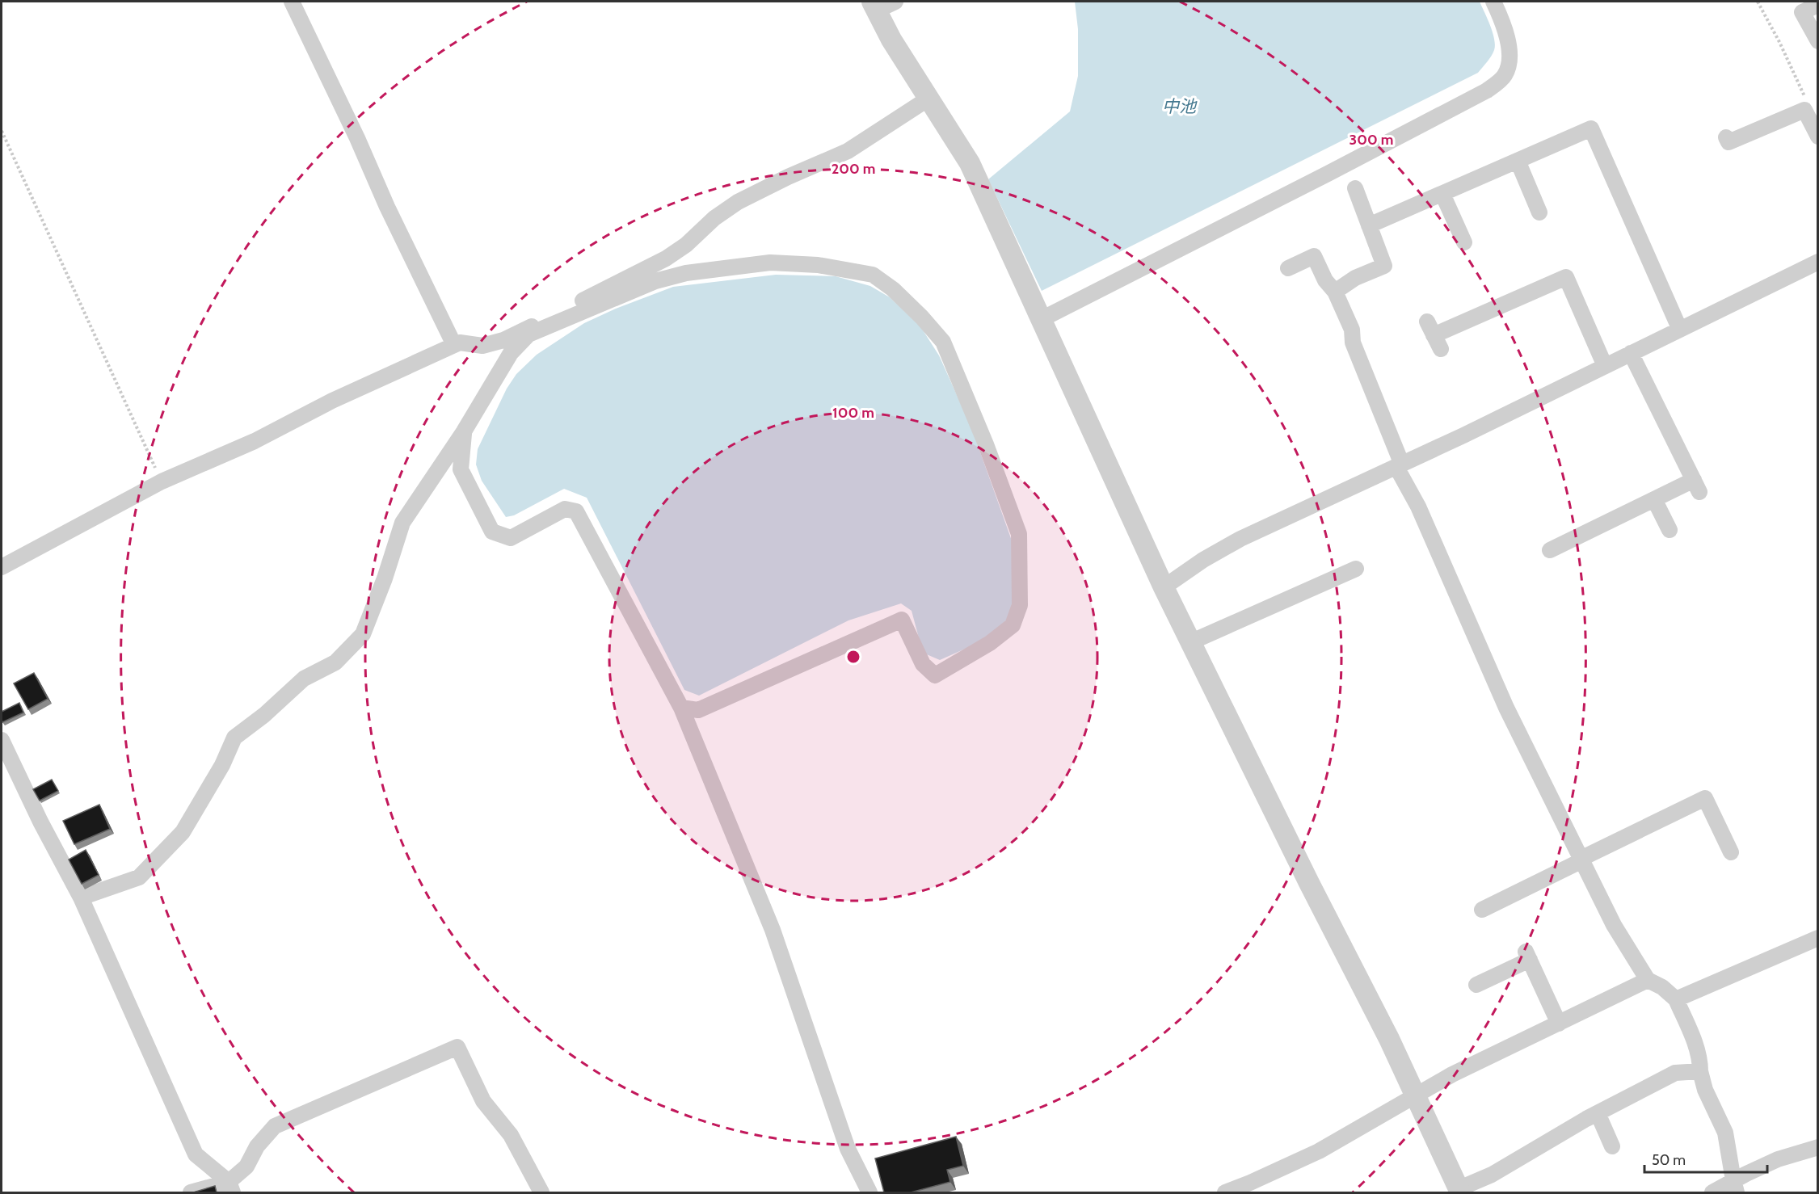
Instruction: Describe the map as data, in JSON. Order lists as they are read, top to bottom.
{
  "water": ["中池"],
  "scale_bar": "50 m",
  "rings": ["300 m", "200 m", "100 m"]
}
